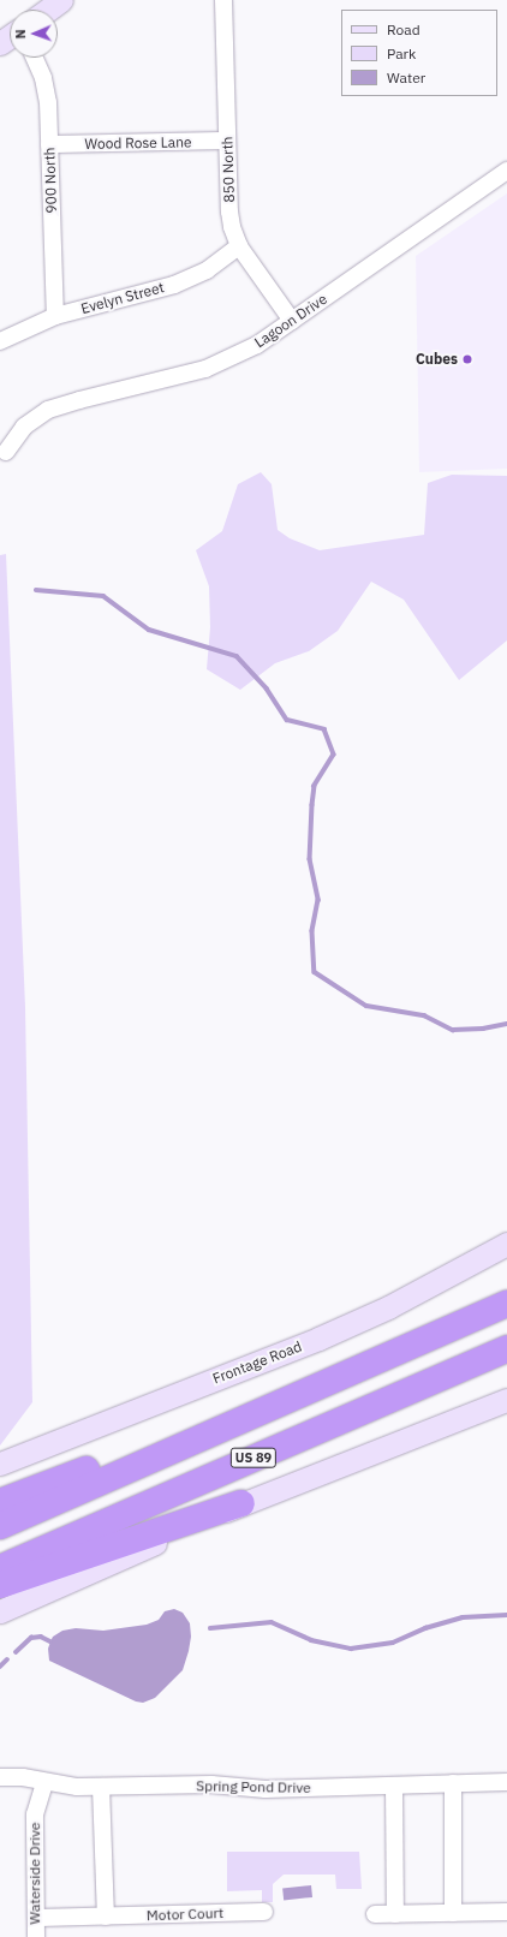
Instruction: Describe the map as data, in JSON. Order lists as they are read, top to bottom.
{
  "streets": {
    "highway": ["US 89"],
    "main road": ["Frontage Road"],
    "street": [
      "Wood Rose Lane",
      "850 North",
      "900 North",
      "Evelyn Street",
      "Lagoon Drive",
      "Spring Pond Drive",
      "Waterside Drive",
      "Motor Court"
    ]
  },
  "crossings": [
    ["Wood Rose Lane", "850 North"],
    ["Wood Rose Lane", "900 North"],
    ["850 North", "Evelyn Street"],
    ["850 North", "Lagoon Drive"],
    ["900 North", "Evelyn Street"],
    ["Spring Pond Drive", "Waterside Drive"],
    ["Waterside Drive", "Motor Court"]
  ],
  "places": ["Cubes"],
  "legend": ["Road", "Park", "Water"],
  "north": "left"
}
